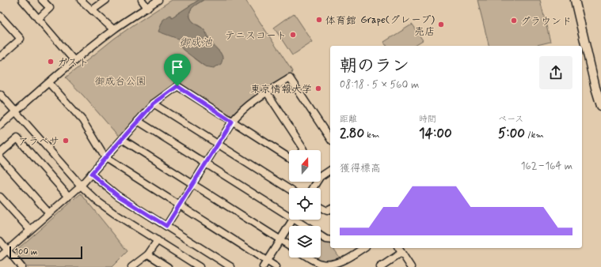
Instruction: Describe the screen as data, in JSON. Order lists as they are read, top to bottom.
{
  "water": ["御成池"],
  "parks": ["御成台公園"],
  "places": [
    "体育館",
    "グラウンド",
    "Grape(グレープ) 売店",
    "テニスコート",
    "ガスト",
    "東京情報大学",
    "アラペサ"
  ],
  "scale_bar": "100 m",
  "north": "top",
  "page": {
    "heading": ["朝のラン", "08:18 · 5 × 560 m"],
    "stats": [
      ["距離", "2.80 km"],
      ["時間", "14:00"],
      ["ペース", "5:00 /km"]
    ],
    "chart": ["獲得標高", "162–164 m"],
    "scale": "100 m"
  }
}
